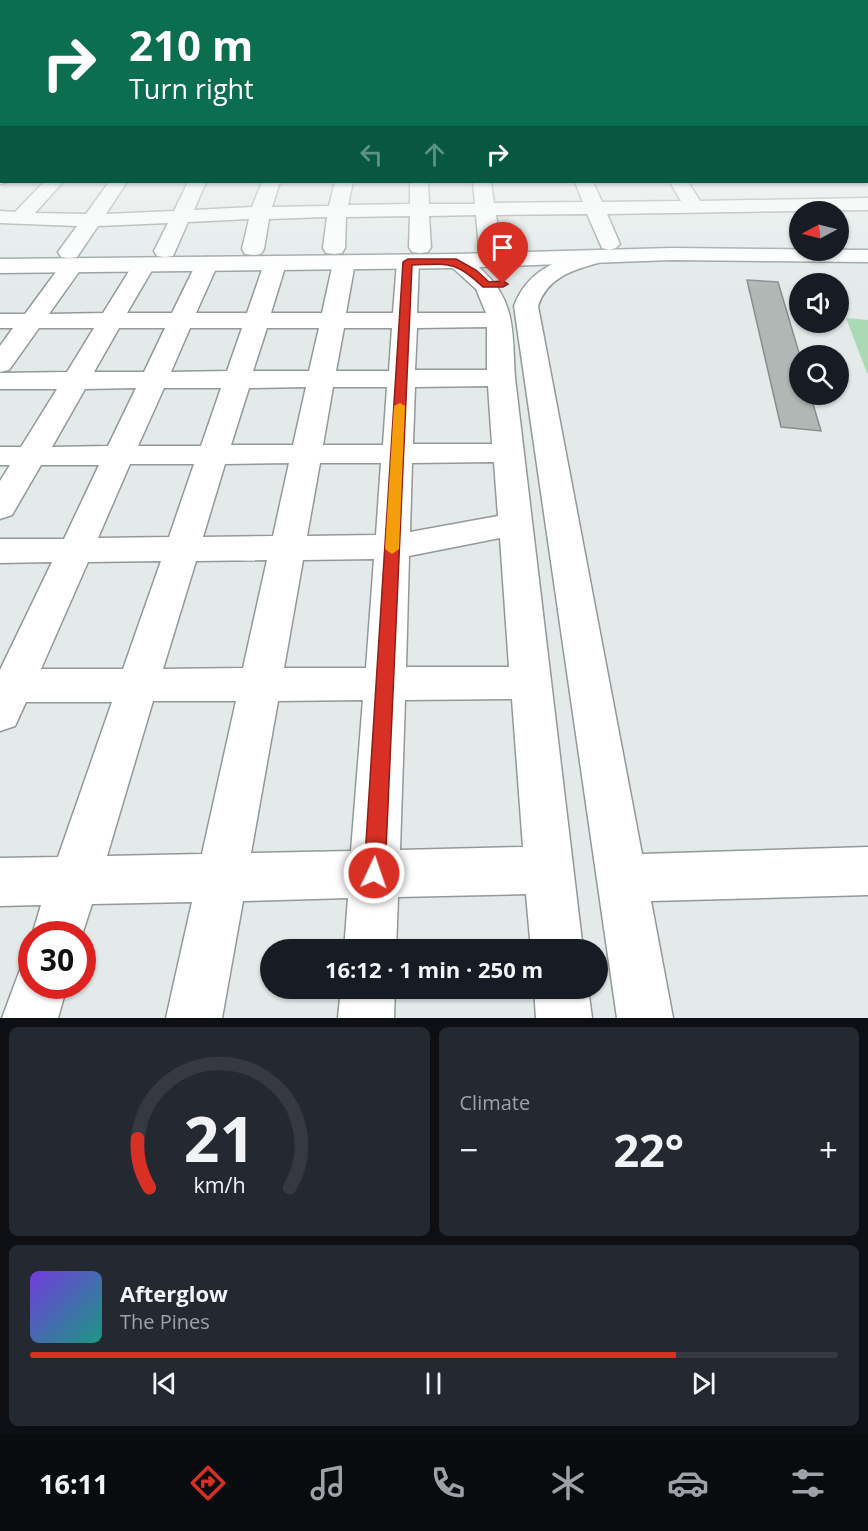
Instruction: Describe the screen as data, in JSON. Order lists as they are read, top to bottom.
{
  "north": "left",
  "page": {
    "turn": ["210 m", "Turn right"],
    "limit": "30",
    "trip": "16:12 · 1 min · 250 m",
    "tile": "Climate",
    "heat": ["−", "22°", "+"],
    "song": ["Afterglow", "The Pines"],
    "tabs": "16:11",
    "gauge": ["21", "km/h"]
  }
}
